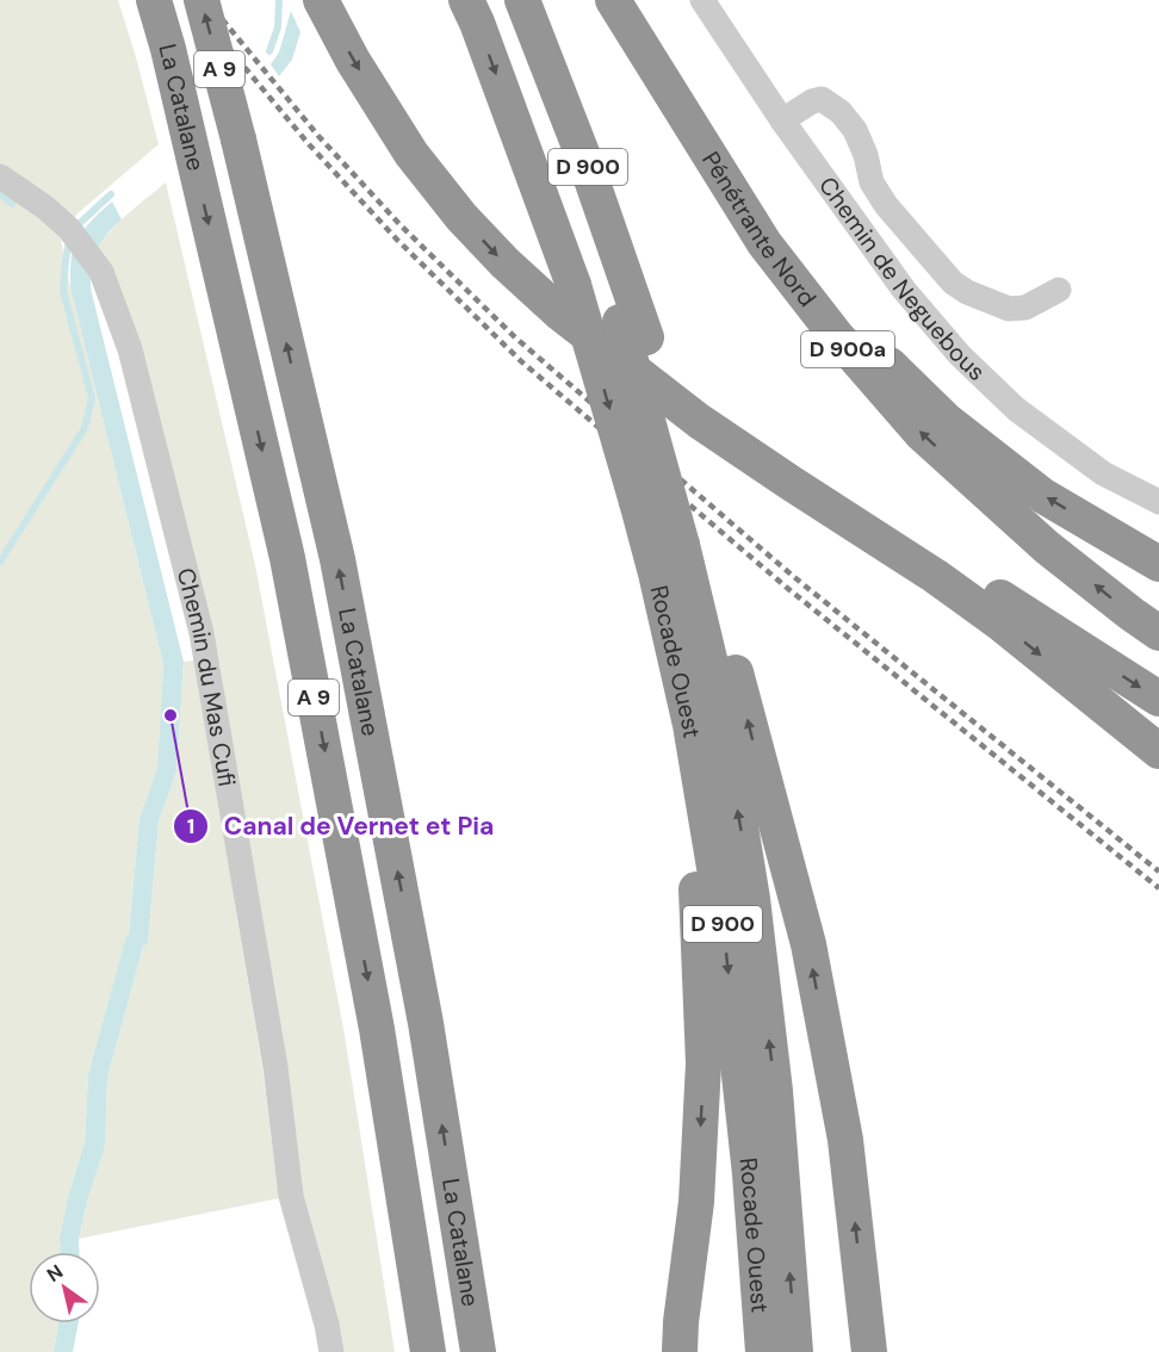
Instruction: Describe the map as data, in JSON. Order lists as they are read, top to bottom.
{
  "streets": {
    "highway": [
      "A 9",
      "La Catalane",
      "D 900",
      "Pénétrante Nord",
      "D 900a",
      "Rocade Ouest"
    ],
    "street": ["Chemin de Neguebous", "Chemin du Mas Cufi"]
  },
  "crossings": [
    ["D 900", "Rocade Ouest"]
  ],
  "places": ["Canal de Vernet et Pia"],
  "north": "top left"
}
